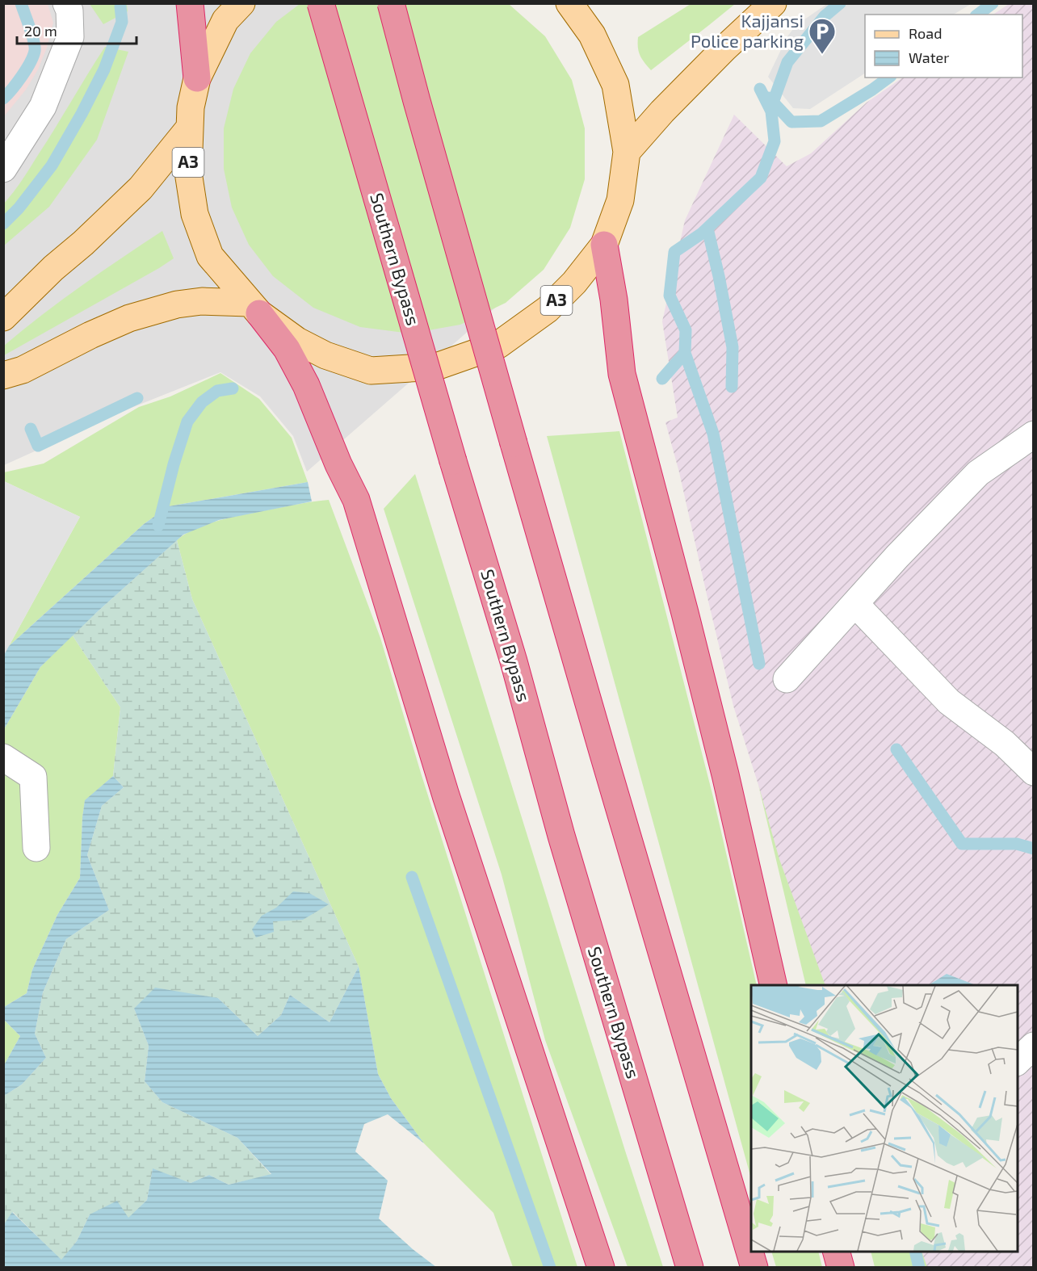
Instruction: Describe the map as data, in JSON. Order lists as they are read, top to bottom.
{
  "streets": {
    "highway": ["Southern Bypass"],
    "main road": ["A3"]
  },
  "places": {
    "parking": ["Kajjansi Police parking"]
  },
  "legend": ["Road", "Water"],
  "scale_bar": "20 m"
}
